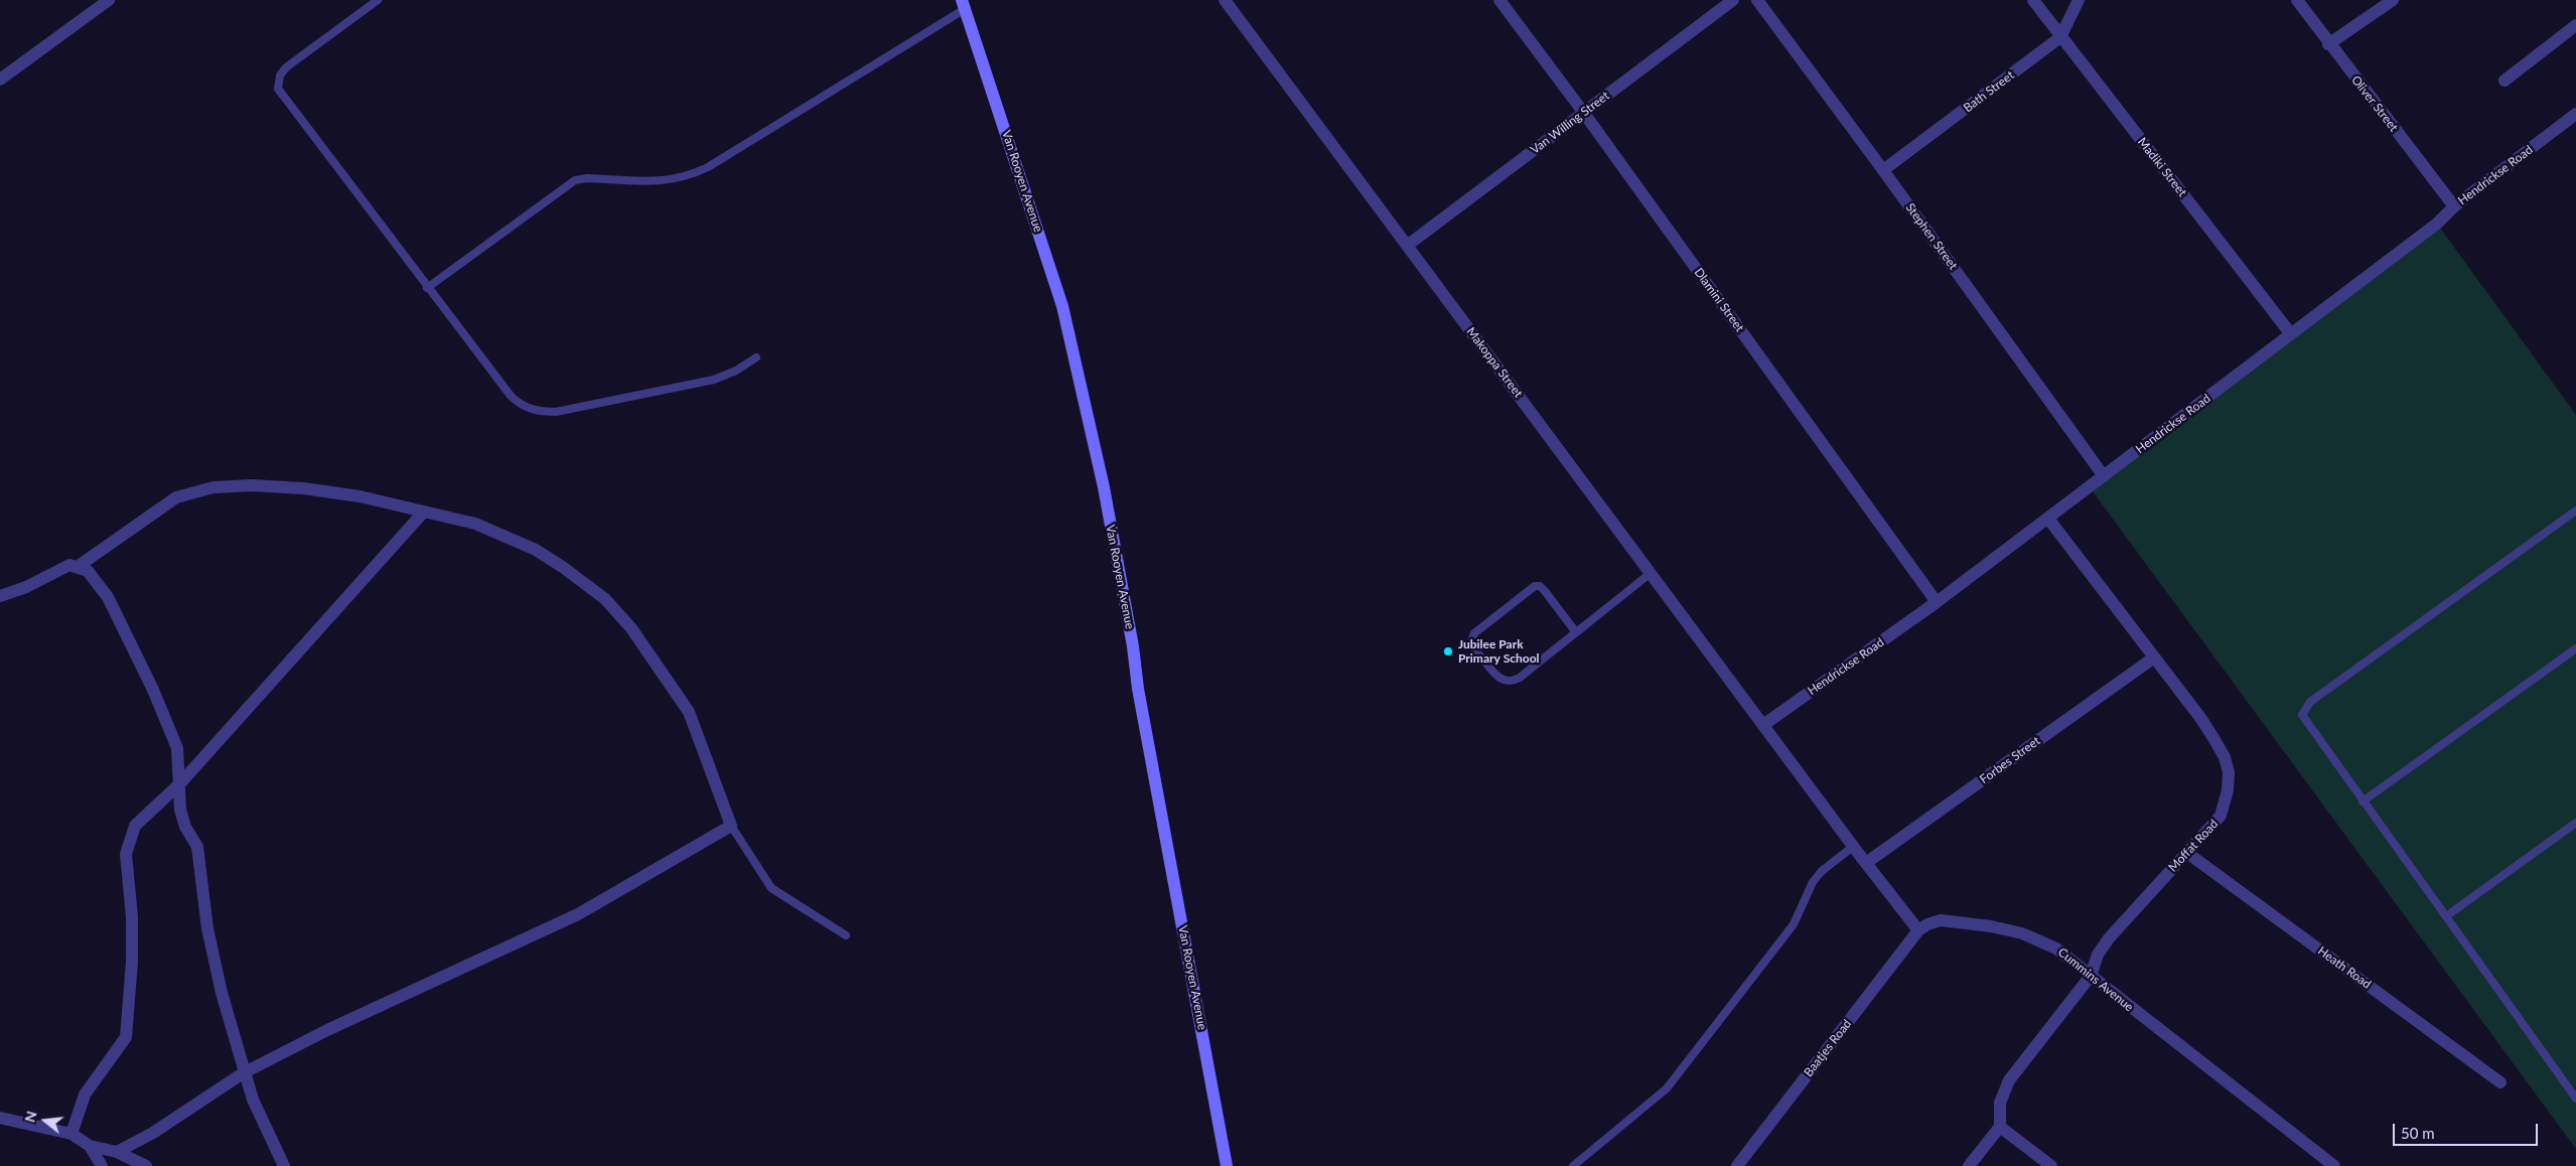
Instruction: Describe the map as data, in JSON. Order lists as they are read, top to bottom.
{
  "streets": {
    "street": [
      "Bath Street",
      "Oliver Street",
      "Van Willing Street",
      "Madiki Street",
      "Hendrickse Road",
      "Van Rooyen Avenue",
      "Stephen Street",
      "Dlamini Street",
      "Makoppa Street",
      "Forbes Street",
      "Moffat Road",
      "Heath Road",
      "Cummins Avenue",
      "Baatjes Road"
    ]
  },
  "crossings": [
    ["Bath Street", "Madiki Street"],
    ["Bath Street", "Stephen Street"],
    ["Oliver Street", "Hendrickse Road"],
    ["Van Willing Street", "Dlamini Street"],
    ["Van Willing Street", "Makoppa Street"],
    ["Madiki Street", "Hendrickse Road"],
    ["Hendrickse Road", "Stephen Street"],
    ["Hendrickse Road", "Dlamini Street"],
    ["Hendrickse Road", "Makoppa Street"],
    ["Hendrickse Road", "Moffat Road"],
    ["Forbes Street", "Moffat Road"],
    ["Moffat Road", "Heath Road"],
    ["Moffat Road", "Cummins Avenue"],
    ["Cummins Avenue", "Baatjes Road"]
  ],
  "places": ["Jubilee Park Primary School"],
  "scale_bar": "50 m",
  "north": "left"
}
